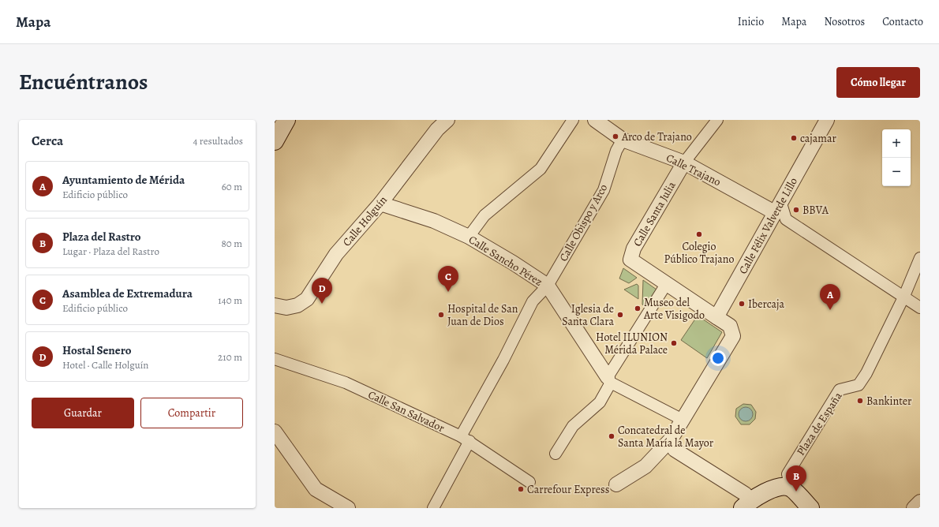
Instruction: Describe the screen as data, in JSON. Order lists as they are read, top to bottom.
{
  "streets": {
    "street": [
      "Calle Trajano",
      "Calle Santa Julia",
      "Calle Holguín",
      "Calle Obispo y Arco",
      "Calle Félix Valverde Lillo",
      "Calle Sancho Pérez",
      "Calle San Salvador",
      "Plaza de España"
    ]
  },
  "crossings": [
    ["Calle Trajano", "Calle Santa Julia"],
    ["Calle Trajano", "Calle Obispo y Arco"],
    ["Calle Trajano", "Calle Félix Valverde Lillo"],
    ["Calle Santa Julia", "Calle Félix Valverde Lillo"],
    ["Calle Holguín", "Calle Sancho Pérez"],
    ["Calle Obispo y Arco", "Calle Sancho Pérez"],
    ["Calle Obispo y Arco", "Calle San Salvador"]
  ],
  "places": [
    "Arco de Trajano",
    "cajamar",
    "BBVA",
    "Colegio Público Trajano",
    "Ibercaja",
    "Museo del Arte Visigodo",
    "Hospital de San Juan de Dios",
    "Iglesia de Santa Clara",
    "Hotel ILUNION Mérida Palace",
    "Bankinter",
    "Concatedral de Santa María la Mayor",
    "Carrefour Express"
  ],
  "page": {
    "header": "Mapa",
    "nav": [
      "Inicio",
      "Mapa",
      "Nosotros",
      "Contacto"
    ],
    "title": "Encuéntranos",
    "buttons": [
      "Cómo llegar",
      ["Guardar", "Compartir"]
    ],
    "heading": ["Cerca", "4 resultados"],
    "map_buttons": ["+", "−"],
    "list": [
      {
        "mark": "A",
        "name": "Ayuntamiento de Mérida",
        "note": "Edificio público",
        "value": "60 m"
      },
      {
        "mark": "B",
        "name": "Plaza del Rastro",
        "note": "Lugar · Plaza del Rastro",
        "value": "80 m"
      },
      {
        "mark": "C",
        "name": "Asamblea de Extremadura",
        "note": "Edificio público",
        "value": "140 m"
      },
      {
        "mark": "D",
        "name": "Hostal Senero",
        "note": "Hotel · Calle Holguín",
        "value": "210 m"
      }
    ],
    "pins": [
      "C",
      "D",
      "A",
      "B"
    ]
  }
}
